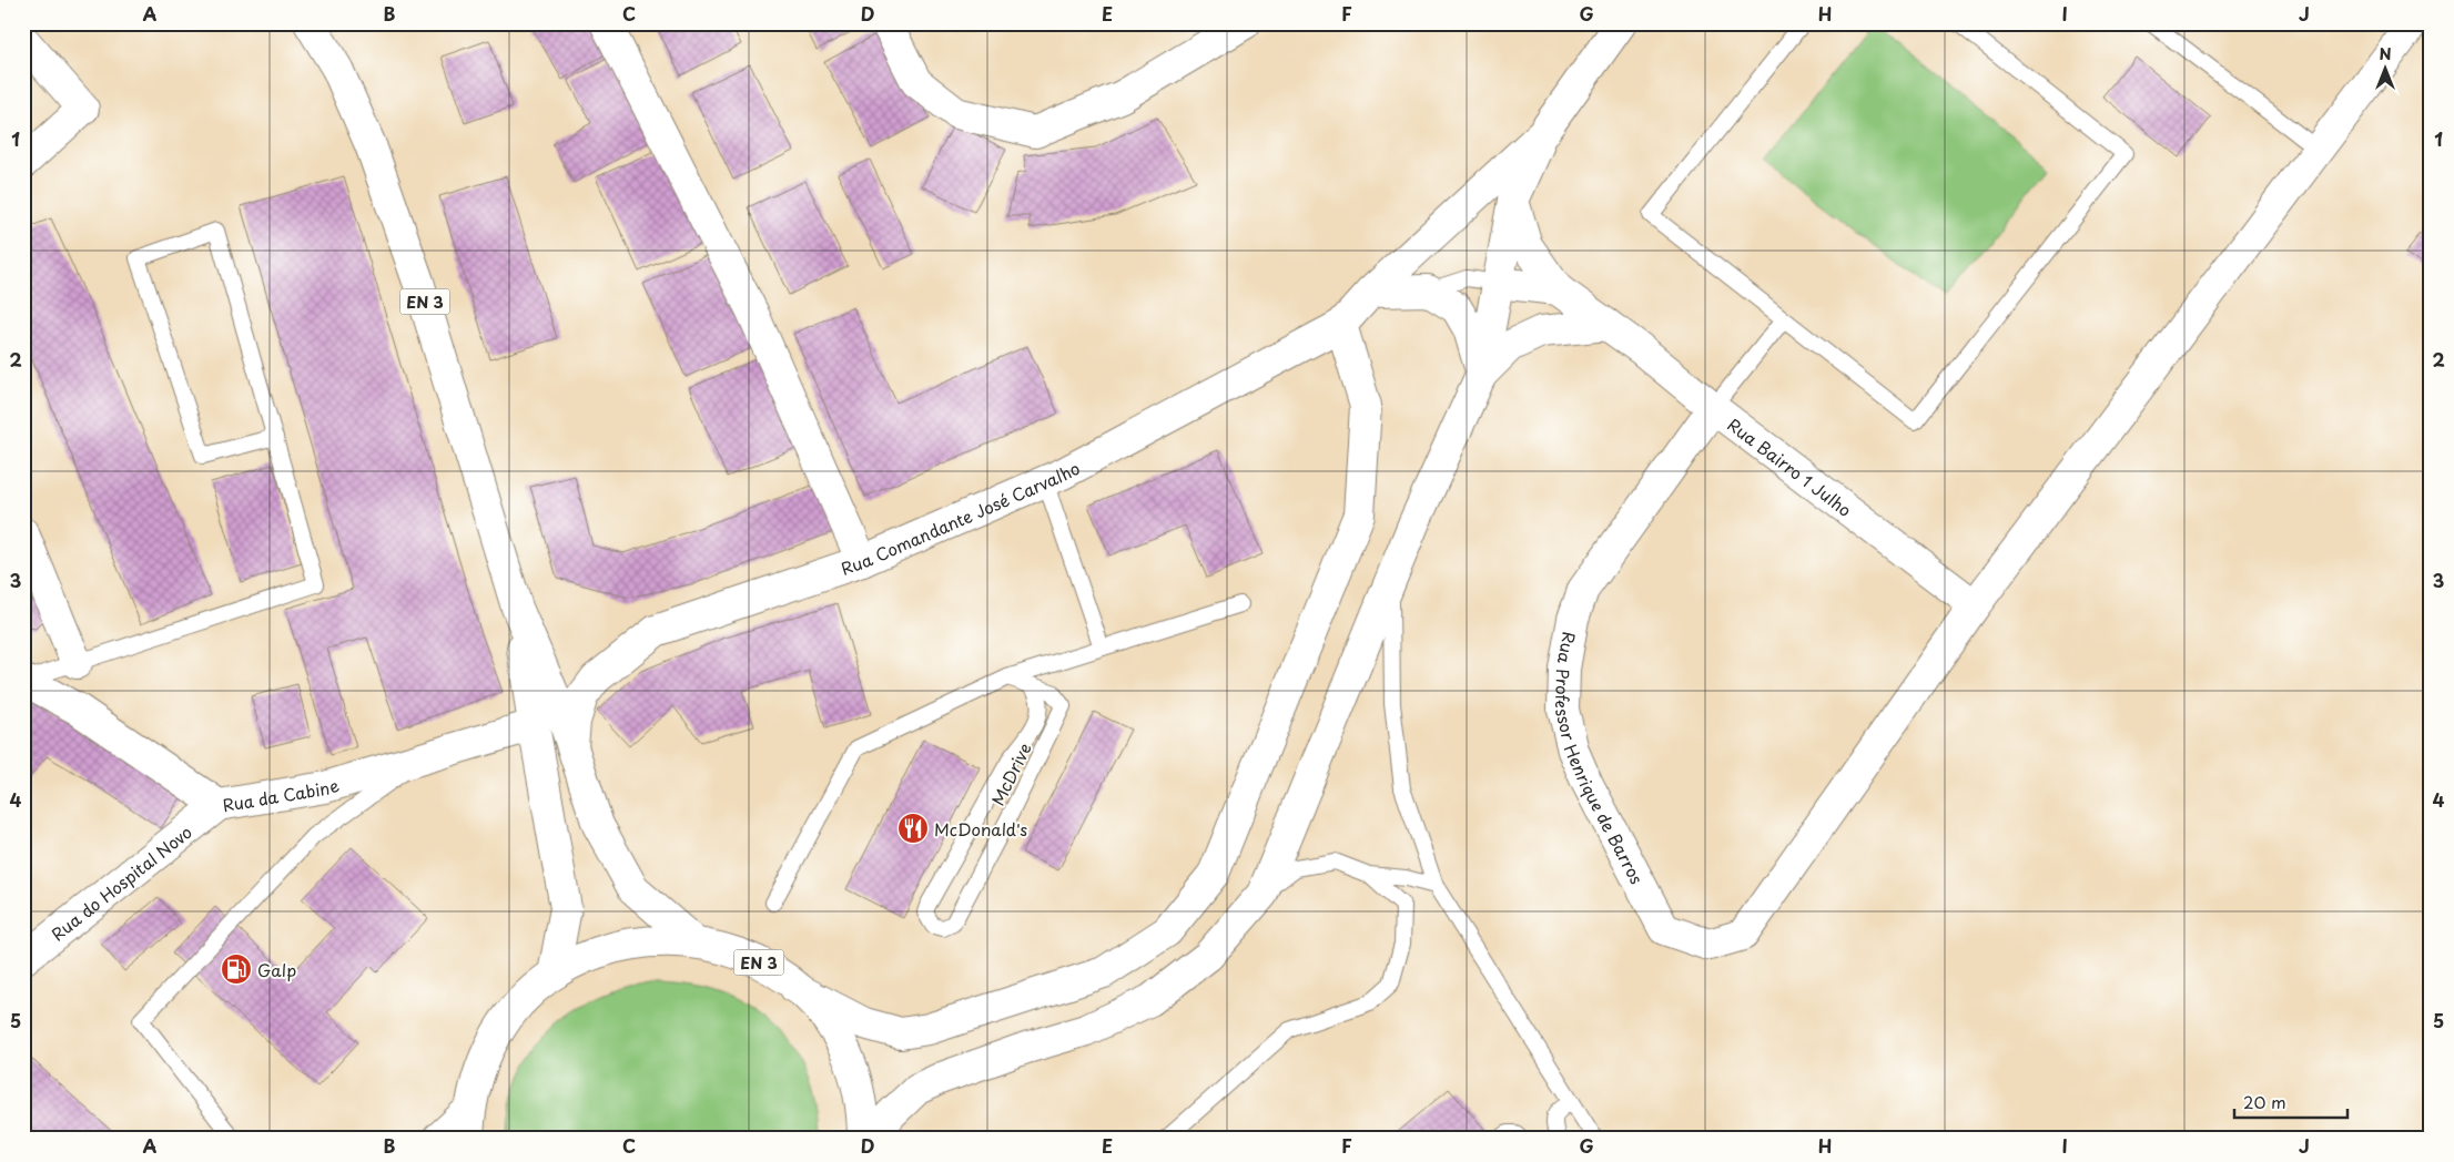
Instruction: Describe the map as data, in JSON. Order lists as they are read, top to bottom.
{
  "streets": {
    "street": [
      "EN 3",
      "Rua Bairro 1 Julho",
      "Rua Comandante José Carvalho",
      "Rua Professor Henrique de Barros",
      "Rua da Cabine",
      "Rua do Hospital Novo"
    ],
    "lane": ["McDrive"]
  },
  "crossings": [
    ["EN 3", "Rua Comandante José Carvalho"],
    ["EN 3", "Rua da Cabine"],
    ["Rua Bairro 1 Julho", "Rua Professor Henrique de Barros"],
    ["Rua da Cabine", "Rua do Hospital Novo"]
  ],
  "places": {
    "restaurant": ["McDonald's"],
    "fuel station": ["Galp"]
  },
  "scale_bar": "20 m",
  "north": "top",
  "grid": {
    "columns": [
      "A",
      "B",
      "C",
      "D",
      "E",
      "F",
      "G",
      "H",
      "I",
      "J"
    ],
    "rows": [
      "1",
      "2",
      "3",
      "4",
      "5"
    ]
  }
}
